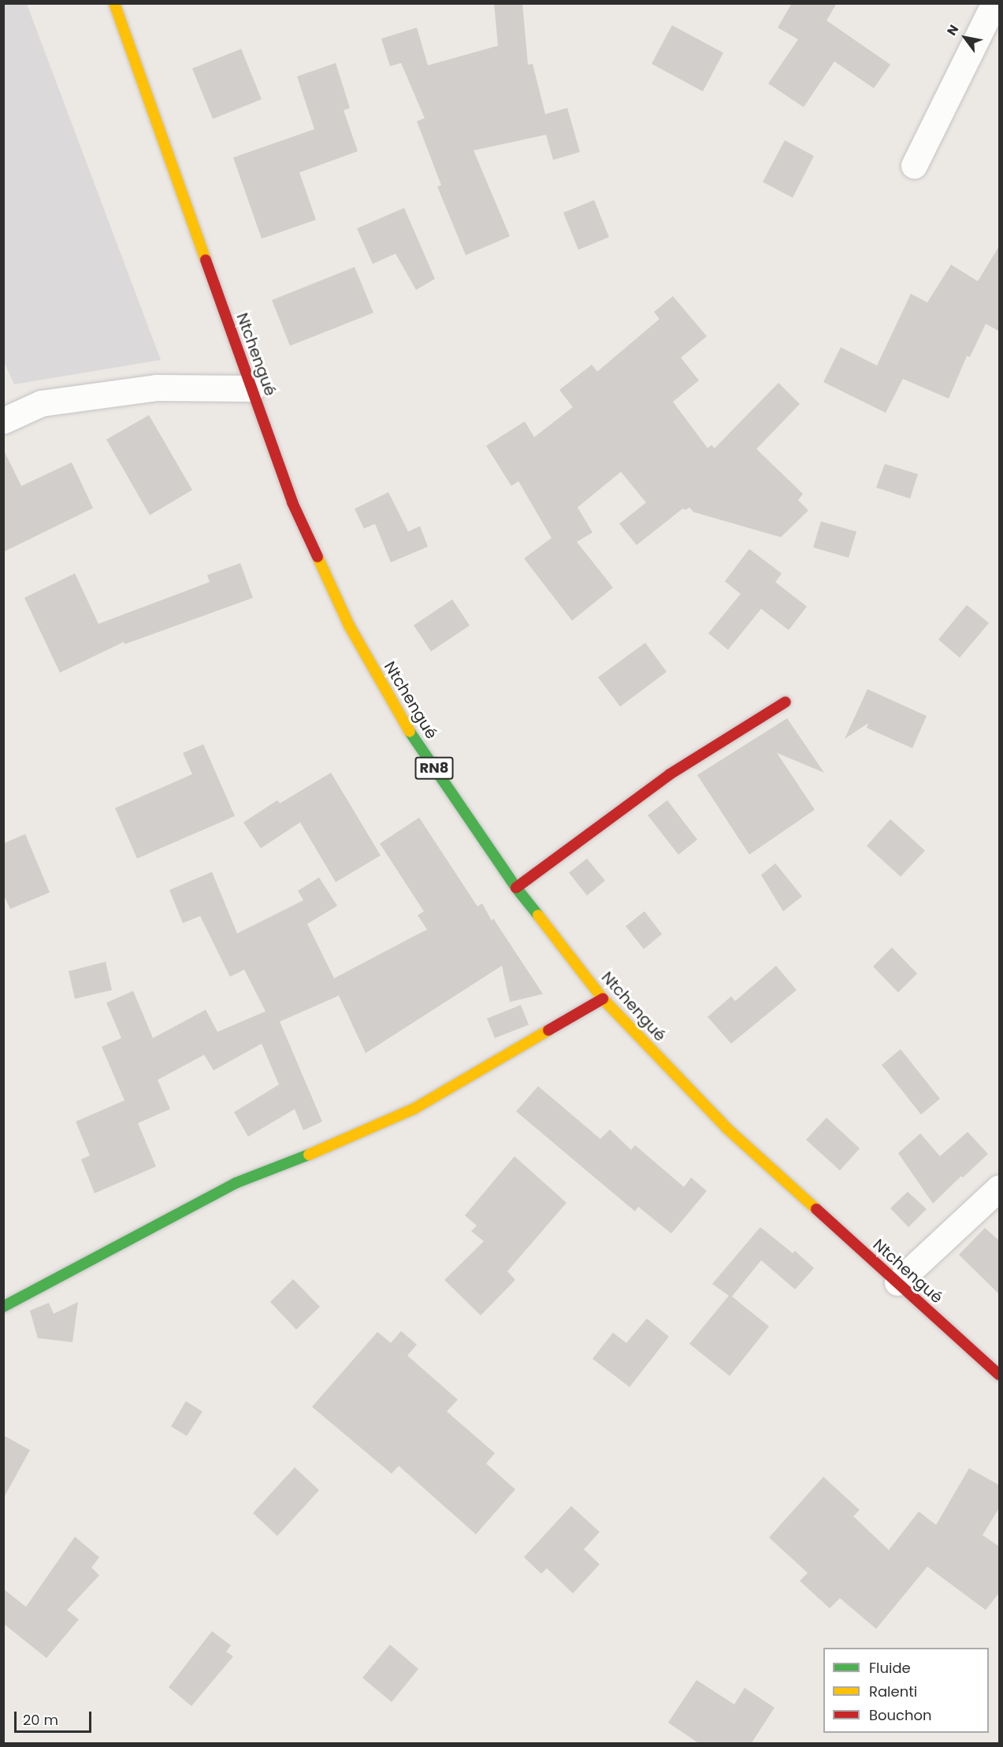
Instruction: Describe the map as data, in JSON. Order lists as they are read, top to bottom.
{
  "streets": {
    "main road": ["Ntchengué", "RN8"]
  },
  "legend": ["Fluide", "Ralenti", "Bouchon"],
  "scale_bar": "20 m",
  "north": "top left"
}
